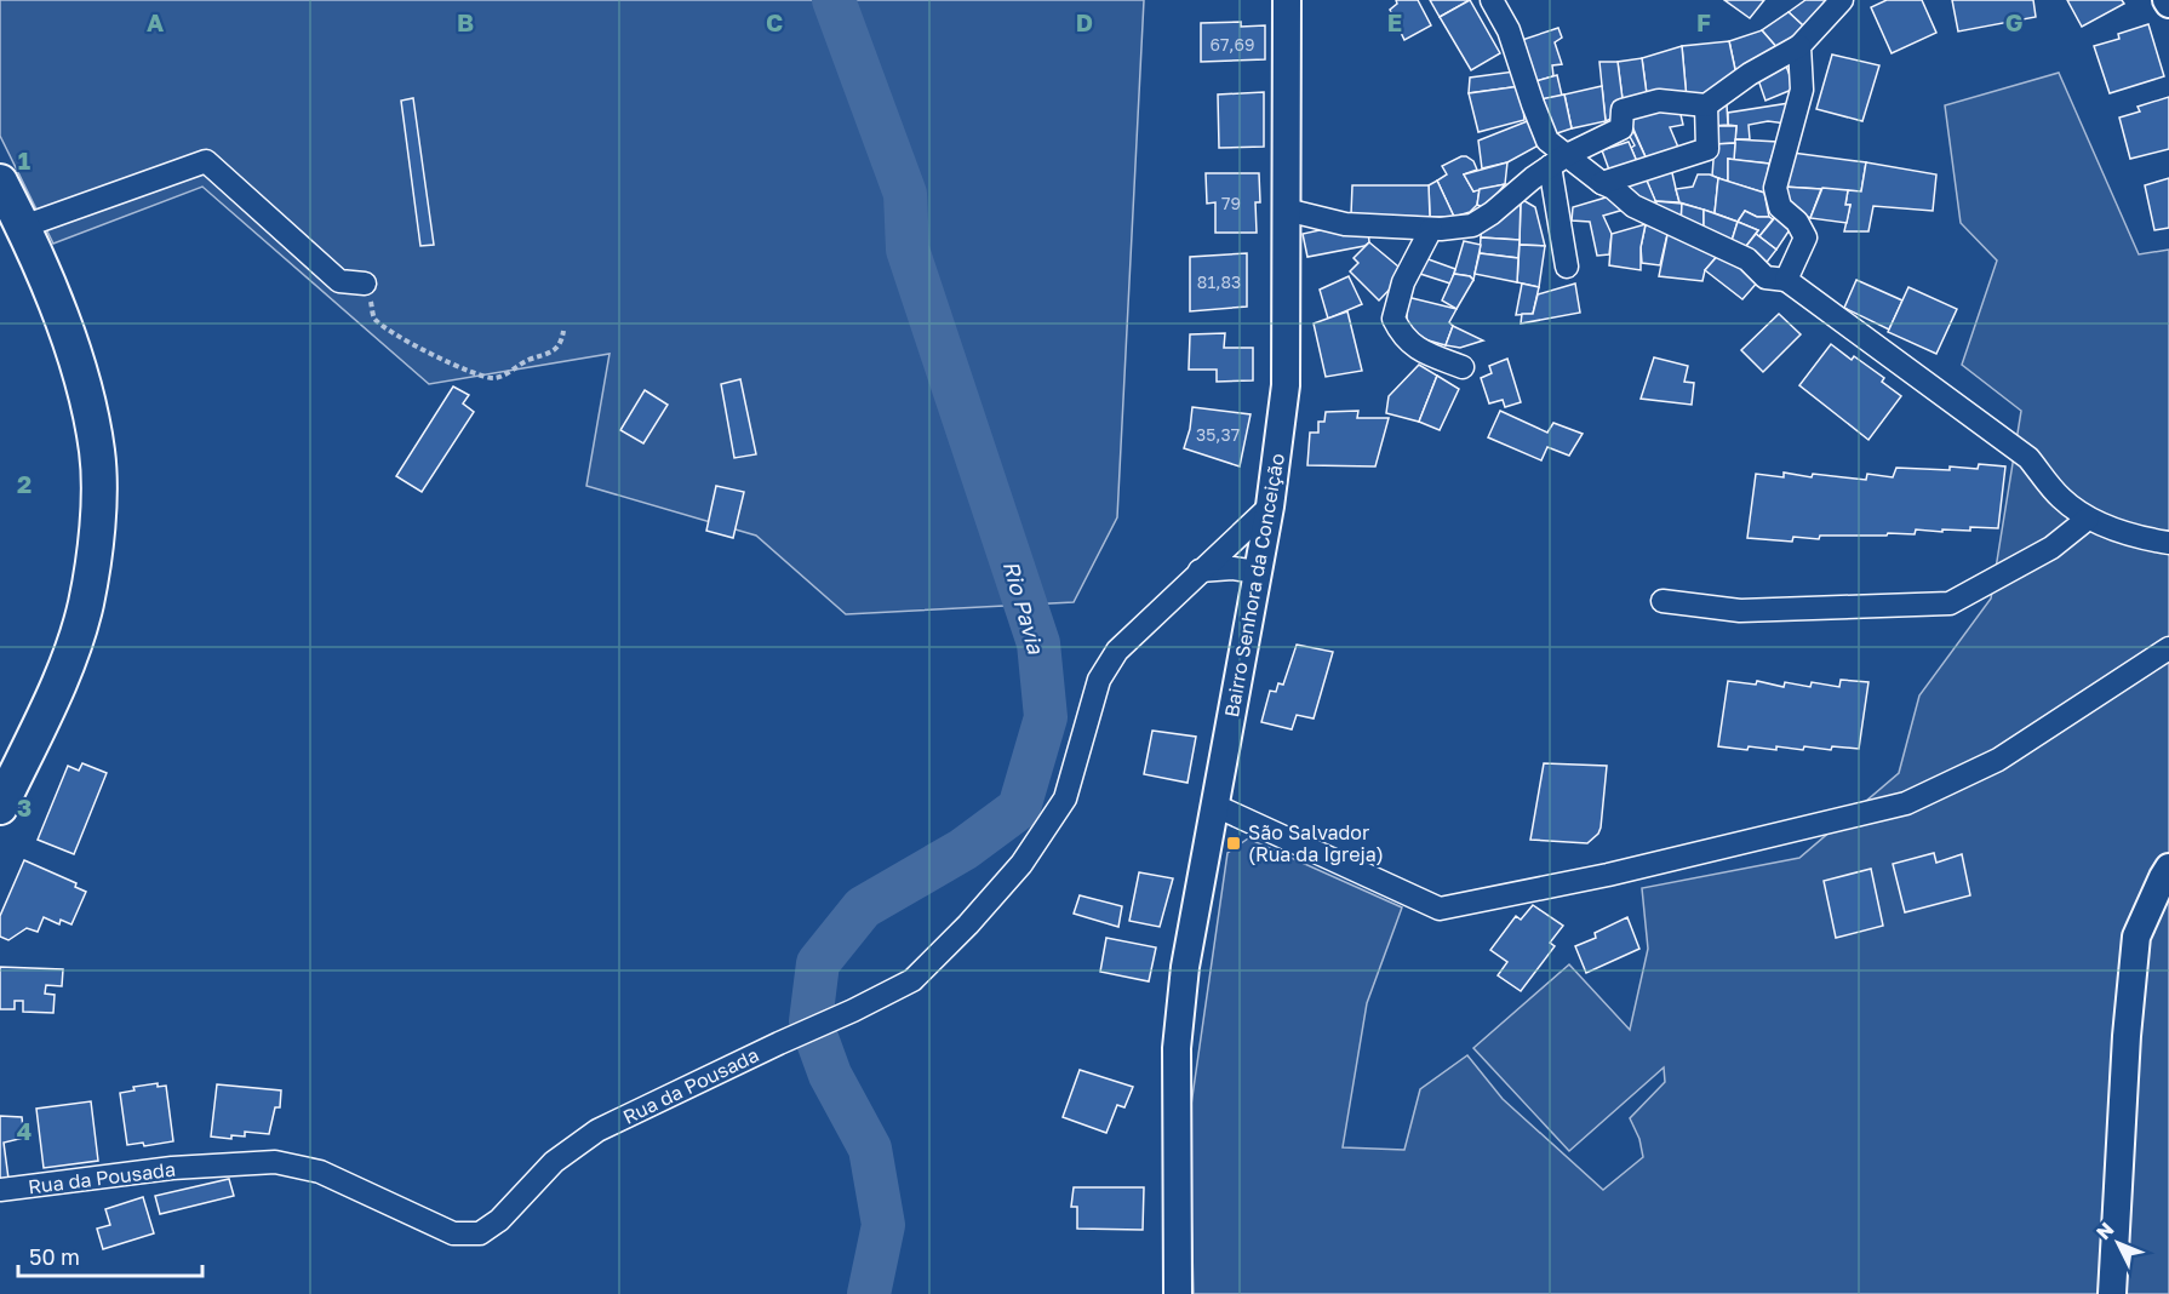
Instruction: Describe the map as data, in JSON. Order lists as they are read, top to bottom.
{
  "streets": {
    "street": ["Bairro Senhora da Conceição", "Rua da Pousada"]
  },
  "crossings": [
    ["Bairro Senhora da Conceição", "Rua da Pousada"]
  ],
  "water": ["Rio Pavia"],
  "places": {
    "transit": ["São Salvador (Rua da Igreja)"]
  },
  "house_numbers": [
    "67,69",
    "79",
    "81,83",
    "35,37"
  ],
  "scale_bar": "50 m",
  "north": "top left",
  "grid": {
    "columns": [
      "A",
      "B",
      "C",
      "D",
      "E",
      "F",
      "G"
    ],
    "rows": [
      "1",
      "2",
      "3",
      "4"
    ]
  }
}
